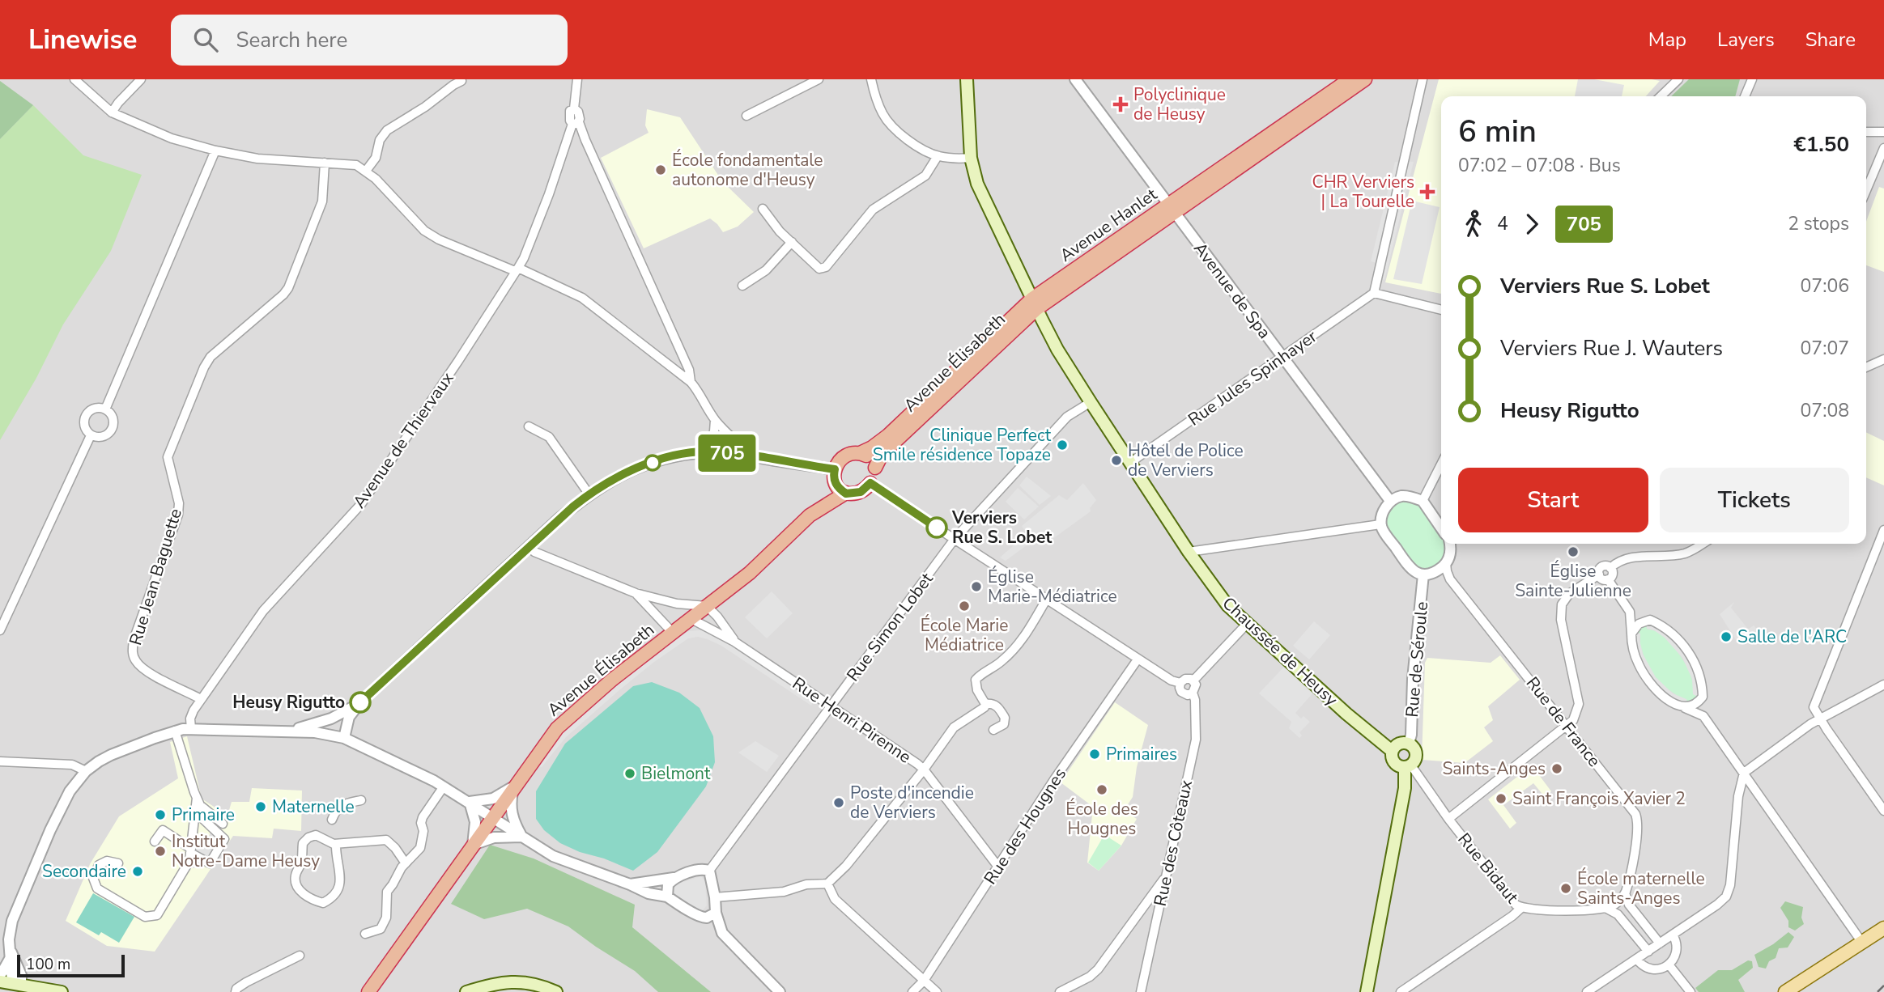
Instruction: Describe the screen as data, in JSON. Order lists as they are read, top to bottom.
{
  "streets": {
    "highway": ["Avenue Hanlet", "Avenue Élisabeth"],
    "main road": ["Chaussée de Heusy"],
    "street": [
      "Avenue de Spa",
      "Rue Jules Spinhayer",
      "Avenue de Thiervaux",
      "Rue Jean Baguette",
      "Rue Simon Lobet",
      "Rue de Séroule",
      "Rue Henri Pirenne",
      "Rue de France",
      "Rue des Hougnes",
      "Rue des Côteaux",
      "Rue Bidaut"
    ]
  },
  "crossings": [
    ["Avenue Hanlet", "Avenue de Spa"],
    ["Avenue Hanlet", "Avenue Élisabeth"],
    ["Avenue Hanlet", "Chaussée de Heusy"],
    ["Avenue de Spa", "Rue Jules Spinhayer"],
    ["Avenue Élisabeth", "Chaussée de Heusy"],
    ["Avenue Élisabeth", "Rue Henri Pirenne"],
    ["Rue Jules Spinhayer", "Chaussée de Heusy"],
    ["Avenue de Thiervaux", "Rue Jean Baguette"],
    ["Rue Simon Lobet", "Chaussée de Heusy"],
    ["Rue Simon Lobet", "Rue Henri Pirenne"],
    ["Chaussée de Heusy", "Rue de Séroule"],
    ["Chaussée de Heusy", "Rue Bidaut"],
    ["Rue de Séroule", "Rue Bidaut"],
    ["Rue Henri Pirenne", "Rue des Hougnes"],
    ["Rue de France", "Rue Bidaut"]
  ],
  "places": {
    "health": ["Polyclinique de Heusy", "CHR Verviers | La Tourelle"],
    "other": [
      "École fondamentale autonome d'Heusy",
      "Clinique Perfect Smile résidence Topaze",
      "Hôtel de Police de Verviers",
      "Verviers Rue S. Lobet",
      "Église Sainte-Julienne",
      "Église Marie-Médiatrice",
      "École Marie Médiatrice",
      "Salle de l'ARC",
      "Heusy Rigutto",
      "Primaires",
      "Saints-Anges",
      "Bielmont",
      "École des Hougnes",
      "Saint François Xavier 2",
      "Poste d'incendie de Verviers",
      "Maternelle",
      "Primaire",
      "Institut Notre-Dame Heusy",
      "Secondaire",
      "École maternelle Saints-Anges"
    ]
  },
  "lines": ["bus line 705"],
  "scale_bar": "100 m",
  "page": {
    "header": "Linewise",
    "search": "Search here",
    "nav": ["Map", "Layers", "Share"],
    "on_map": "705",
    "heading": ["6 min", "07:02 – 07:08 · Bus", "€1.50"],
    "legs": ["4", "705", "2 stops"],
    "list": [
      {
        "name": "Verviers Rue S. Lobet",
        "value": "07:06"
      },
      {
        "name": "Verviers Rue J. Wauters",
        "value": "07:07"
      },
      {
        "name": "Heusy Rigutto",
        "value": "07:08"
      }
    ],
    "buttons": ["Start", "Tickets"],
    "scale": "100 m"
  }
}
